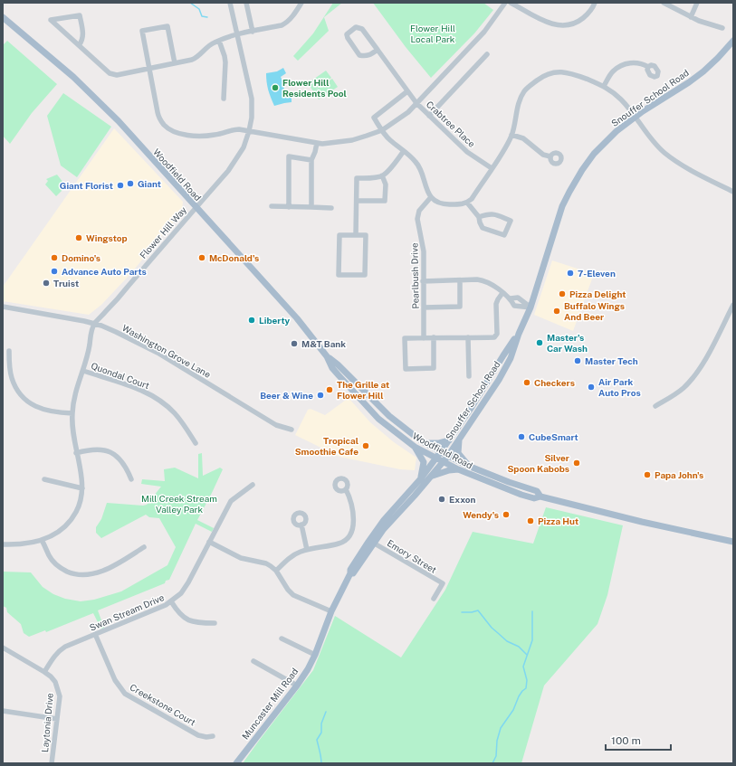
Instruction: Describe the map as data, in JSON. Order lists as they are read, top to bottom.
{
  "streets": {
    "main road": ["Snouffer School Road", "Woodfield Road", "Muncaster Mill Road"],
    "street": [
      "Crabtree Place",
      "Flower Hill Way",
      "Pearlbush Drive",
      "Washington Grove Lane",
      "Quondal Court",
      "Emory Street",
      "Swan Stream Drive",
      "Creekstone Court",
      "Laytonia Drive"
    ]
  },
  "crossings": [
    ["Snouffer School Road", "Woodfield Road"],
    ["Snouffer School Road", "Muncaster Mill Road"],
    ["Woodfield Road", "Flower Hill Way"],
    ["Woodfield Road", "Muncaster Mill Road"],
    ["Flower Hill Way", "Washington Grove Lane"],
    ["Emory Street", "Muncaster Mill Road"],
    ["Swan Stream Drive", "Creekstone Court"],
    ["Swan Stream Drive", "Laytonia Drive"]
  ],
  "parks": ["Flower Hill Local Park", "Mill Creek Stream Valley Park"],
  "places": [
    "Flower Hill Residents Pool",
    "Giant",
    "Giant Florist",
    "Wingstop",
    "Domino's",
    "McDonald's",
    "Advance Auto Parts",
    "7-Eleven",
    "Truist",
    "Pizza Delight",
    "Buffalo Wings And Beer",
    "Liberty",
    "Master's Car Wash",
    "M&T Bank",
    "Master Tech",
    "Checkers",
    "Air Park Auto Pros",
    "The Grille at Flower Hill",
    "Beer & Wine",
    "CubeSmart",
    "Tropical Smoothie Cafe",
    "Silver Spoon Kabobs",
    "Papa John's",
    "Exxon",
    "Wendy's",
    "Pizza Hut"
  ],
  "scale_bar": "100 m"
}
